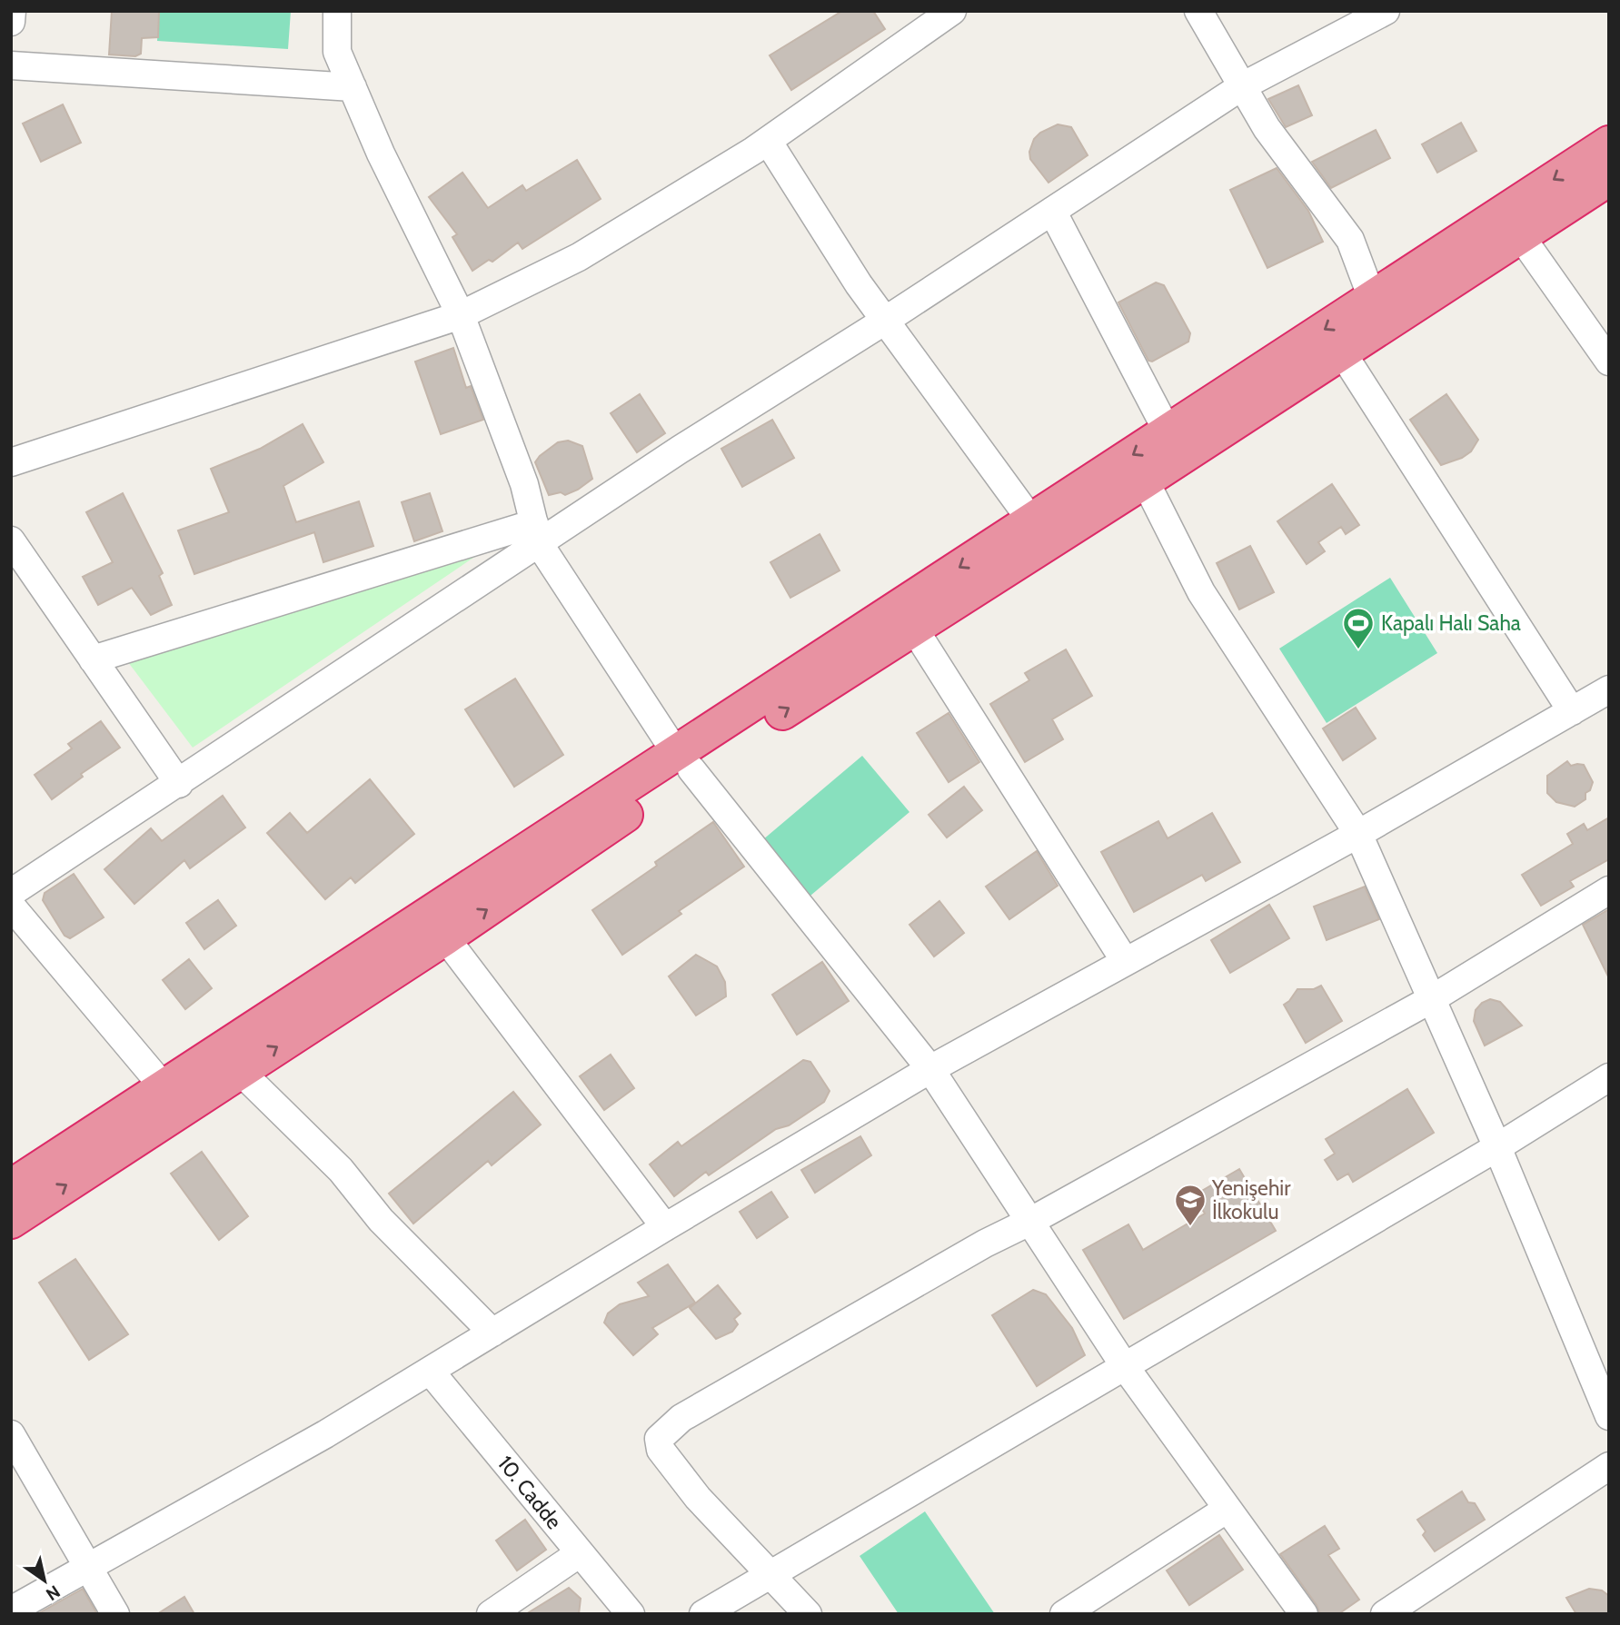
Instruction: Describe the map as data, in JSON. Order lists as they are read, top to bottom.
{
  "streets": {
    "street": ["10. Cadde"]
  },
  "places": {
    "sports": ["Kapalı Halı Saha"],
    "school or university": ["Yenişehir İlkokulu"]
  },
  "north": "bottom right"
}
